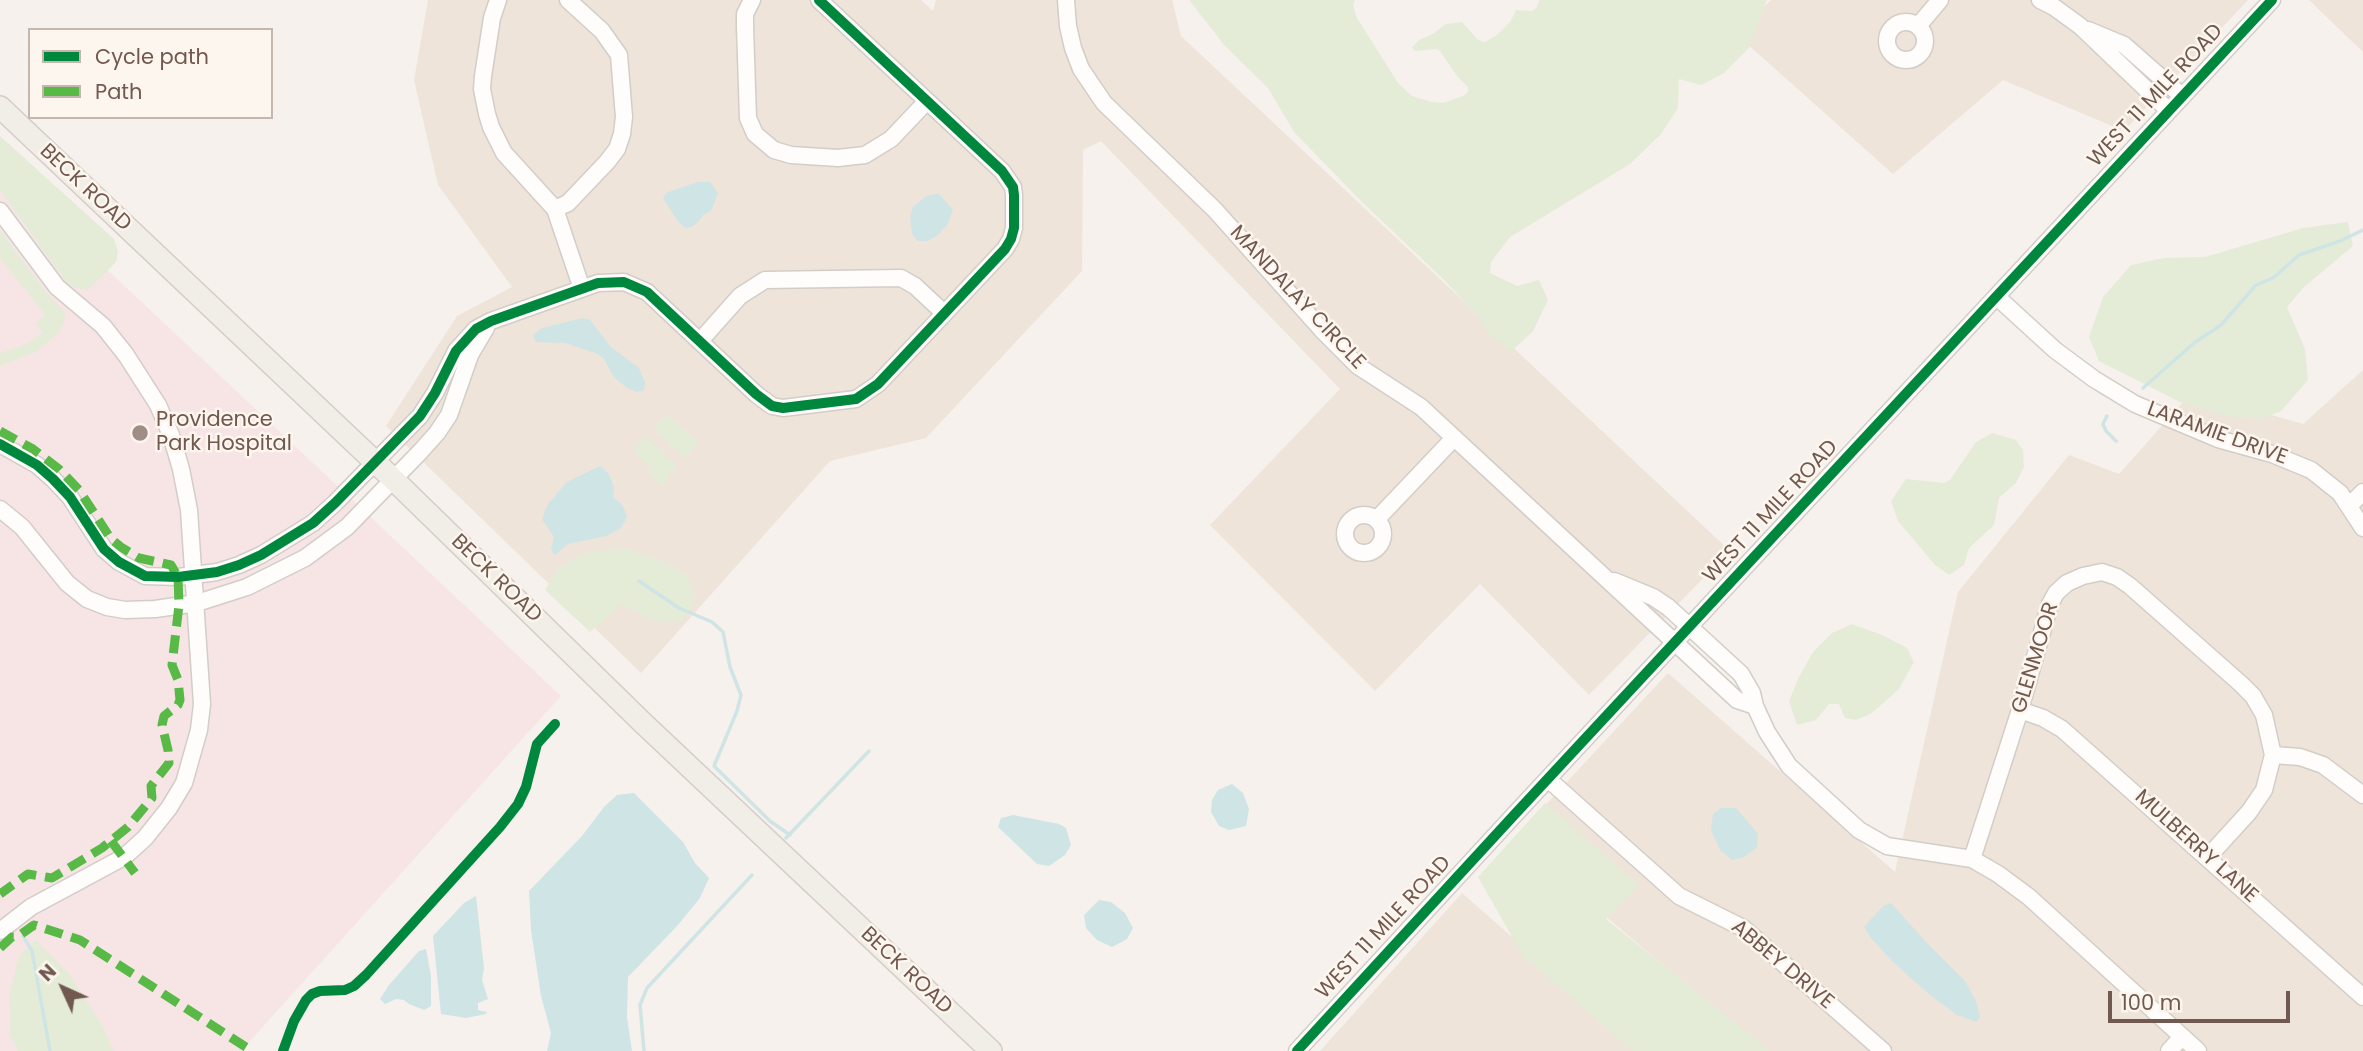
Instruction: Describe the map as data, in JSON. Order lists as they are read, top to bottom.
{
  "streets": {
    "main road": ["BECK ROAD"],
    "street": [
      "WEST 11 MILE ROAD",
      "MANDALAY CIRCLE",
      "LARAMIE DRIVE",
      "GLENMOOR",
      "MULBERRY LANE",
      "ABBEY DRIVE"
    ]
  },
  "crossings": [
    ["WEST 11 MILE ROAD", "MANDALAY CIRCLE"],
    ["WEST 11 MILE ROAD", "LARAMIE DRIVE"],
    ["WEST 11 MILE ROAD", "ABBEY DRIVE"],
    ["GLENMOOR", "MULBERRY LANE"]
  ],
  "places": ["Providence Park Hospital"],
  "legend": ["Cycle path", "Path"],
  "scale_bar": "100 m",
  "north": "top left"
}
